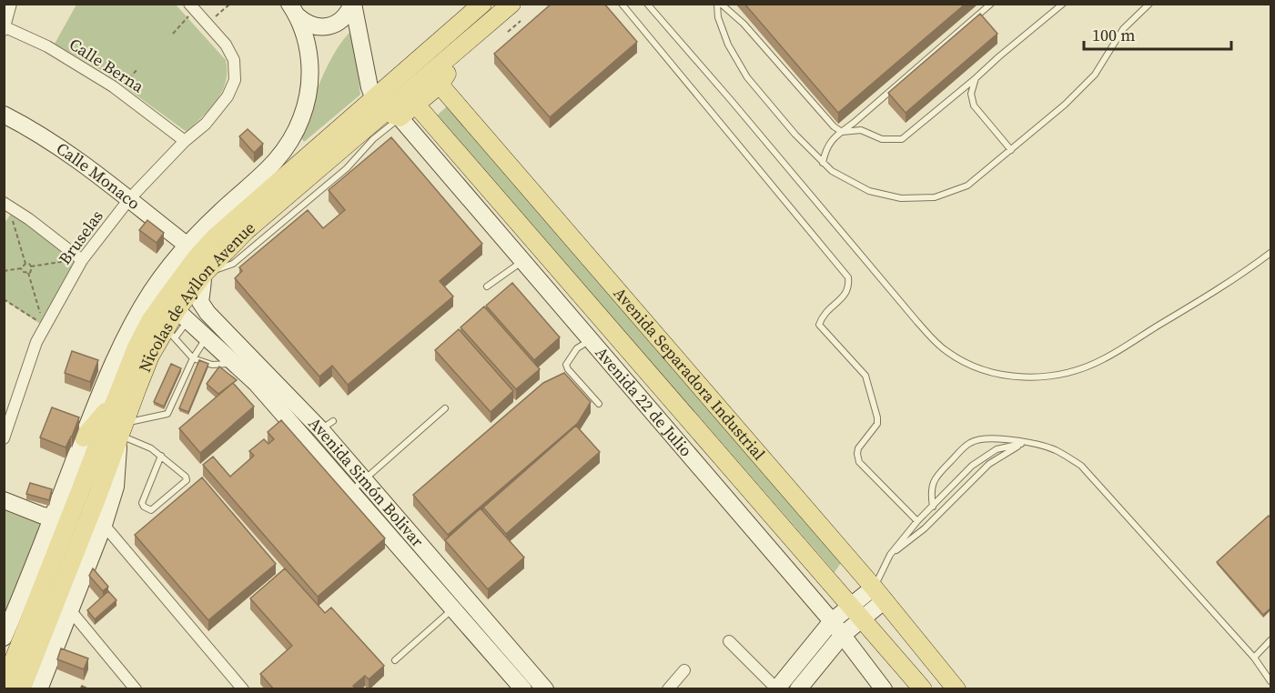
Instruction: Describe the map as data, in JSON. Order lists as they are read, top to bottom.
{
  "streets": {
    "main road": ["Nicolas de Ayllon Avenue", "Avenida Separadora Industrial"],
    "street": [
      "Calle Berna",
      "Calle Monaco",
      "Bruselas",
      "Avenida 22 de Julio",
      "Avenida Simón Bolivar"
    ]
  },
  "crossings": [
    ["Calle Berna", "Bruselas"],
    ["Calle Monaco", "Bruselas"],
    ["Calle Monaco", "Nicolas de Ayllon Avenue"],
    ["Nicolas de Ayllon Avenue", "Avenida 22 de Julio"],
    ["Nicolas de Ayllon Avenue", "Avenida Simón Bolivar"]
  ],
  "scale_bar": "100 m"
}
